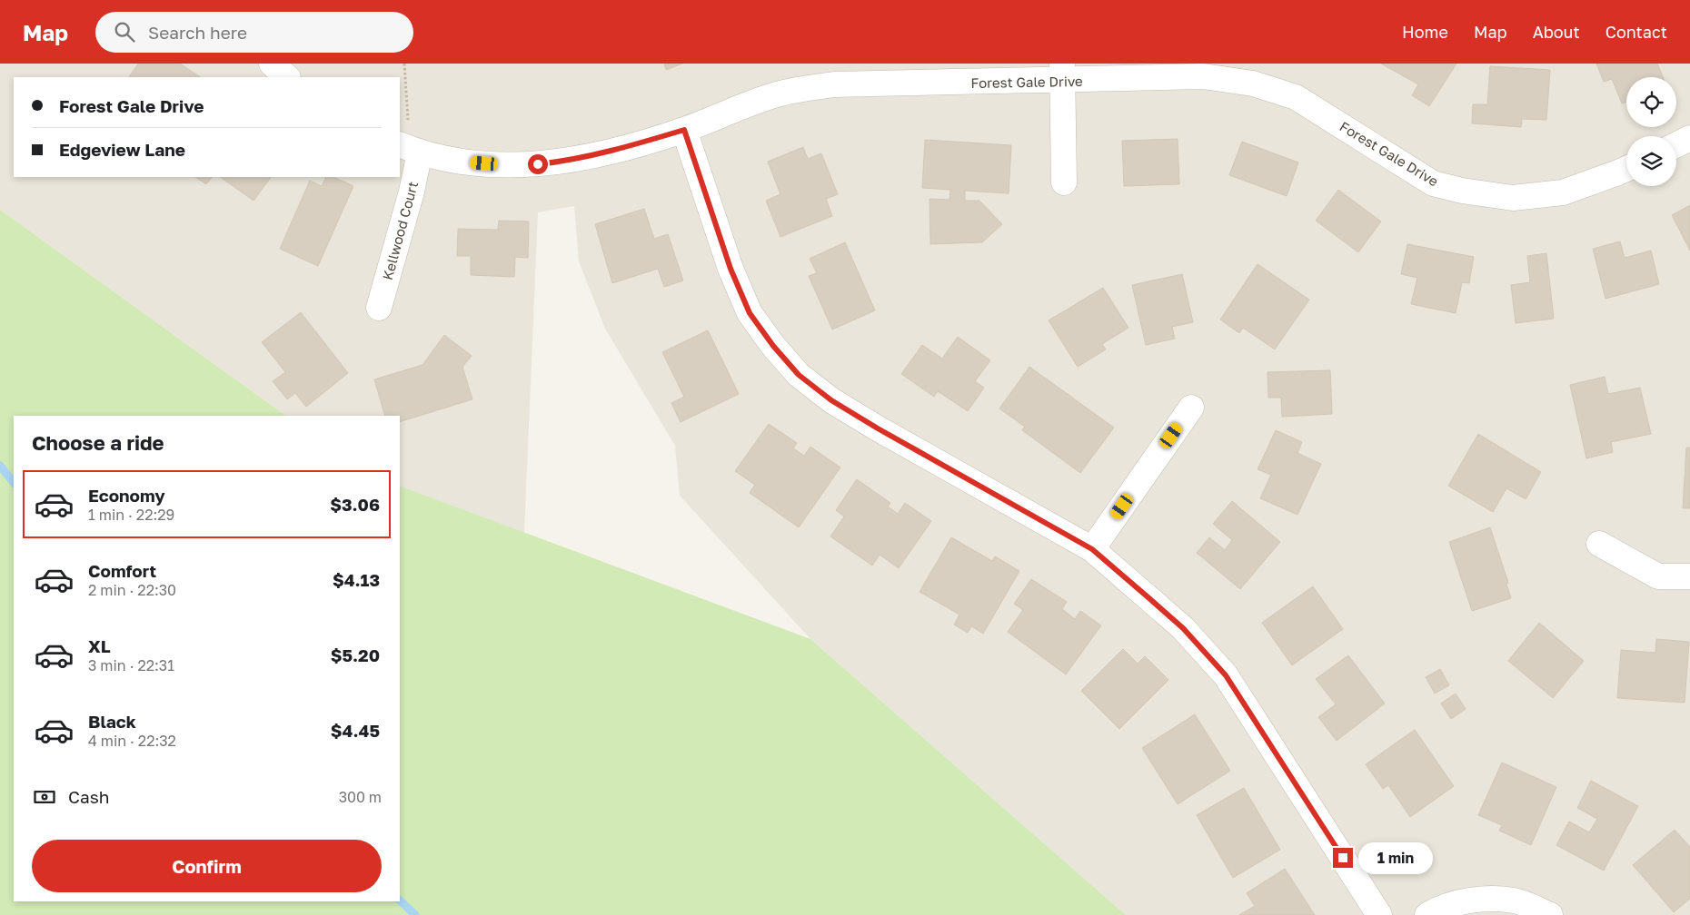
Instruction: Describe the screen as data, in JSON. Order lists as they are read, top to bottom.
{
  "streets": {
    "street": ["Forest Gale Drive", "Kellwood Court"]
  },
  "crossings": [
    ["Forest Gale Drive", "Kellwood Court"]
  ],
  "page": {
    "header": "Map",
    "search": "Search here",
    "nav": [
      "Home",
      "Map",
      "About",
      "Contact"
    ],
    "banner": ["Forest Gale Drive", "Edgeview Lane"],
    "heading": "Choose a ride",
    "list": [
      {
        "name": "Economy",
        "note": "1 min · 22:29",
        "value": "$3.06"
      },
      {
        "name": "Comfort",
        "note": "2 min · 22:30",
        "value": "$4.13"
      },
      {
        "name": "XL",
        "note": "3 min · 22:31",
        "value": "$5.20"
      },
      {
        "name": "Black",
        "note": "4 min · 22:32",
        "value": "$4.45"
      }
    ],
    "pay": ["Cash", "300 m"],
    "buttons": "Confirm",
    "bubble": "1 min"
  }
}
